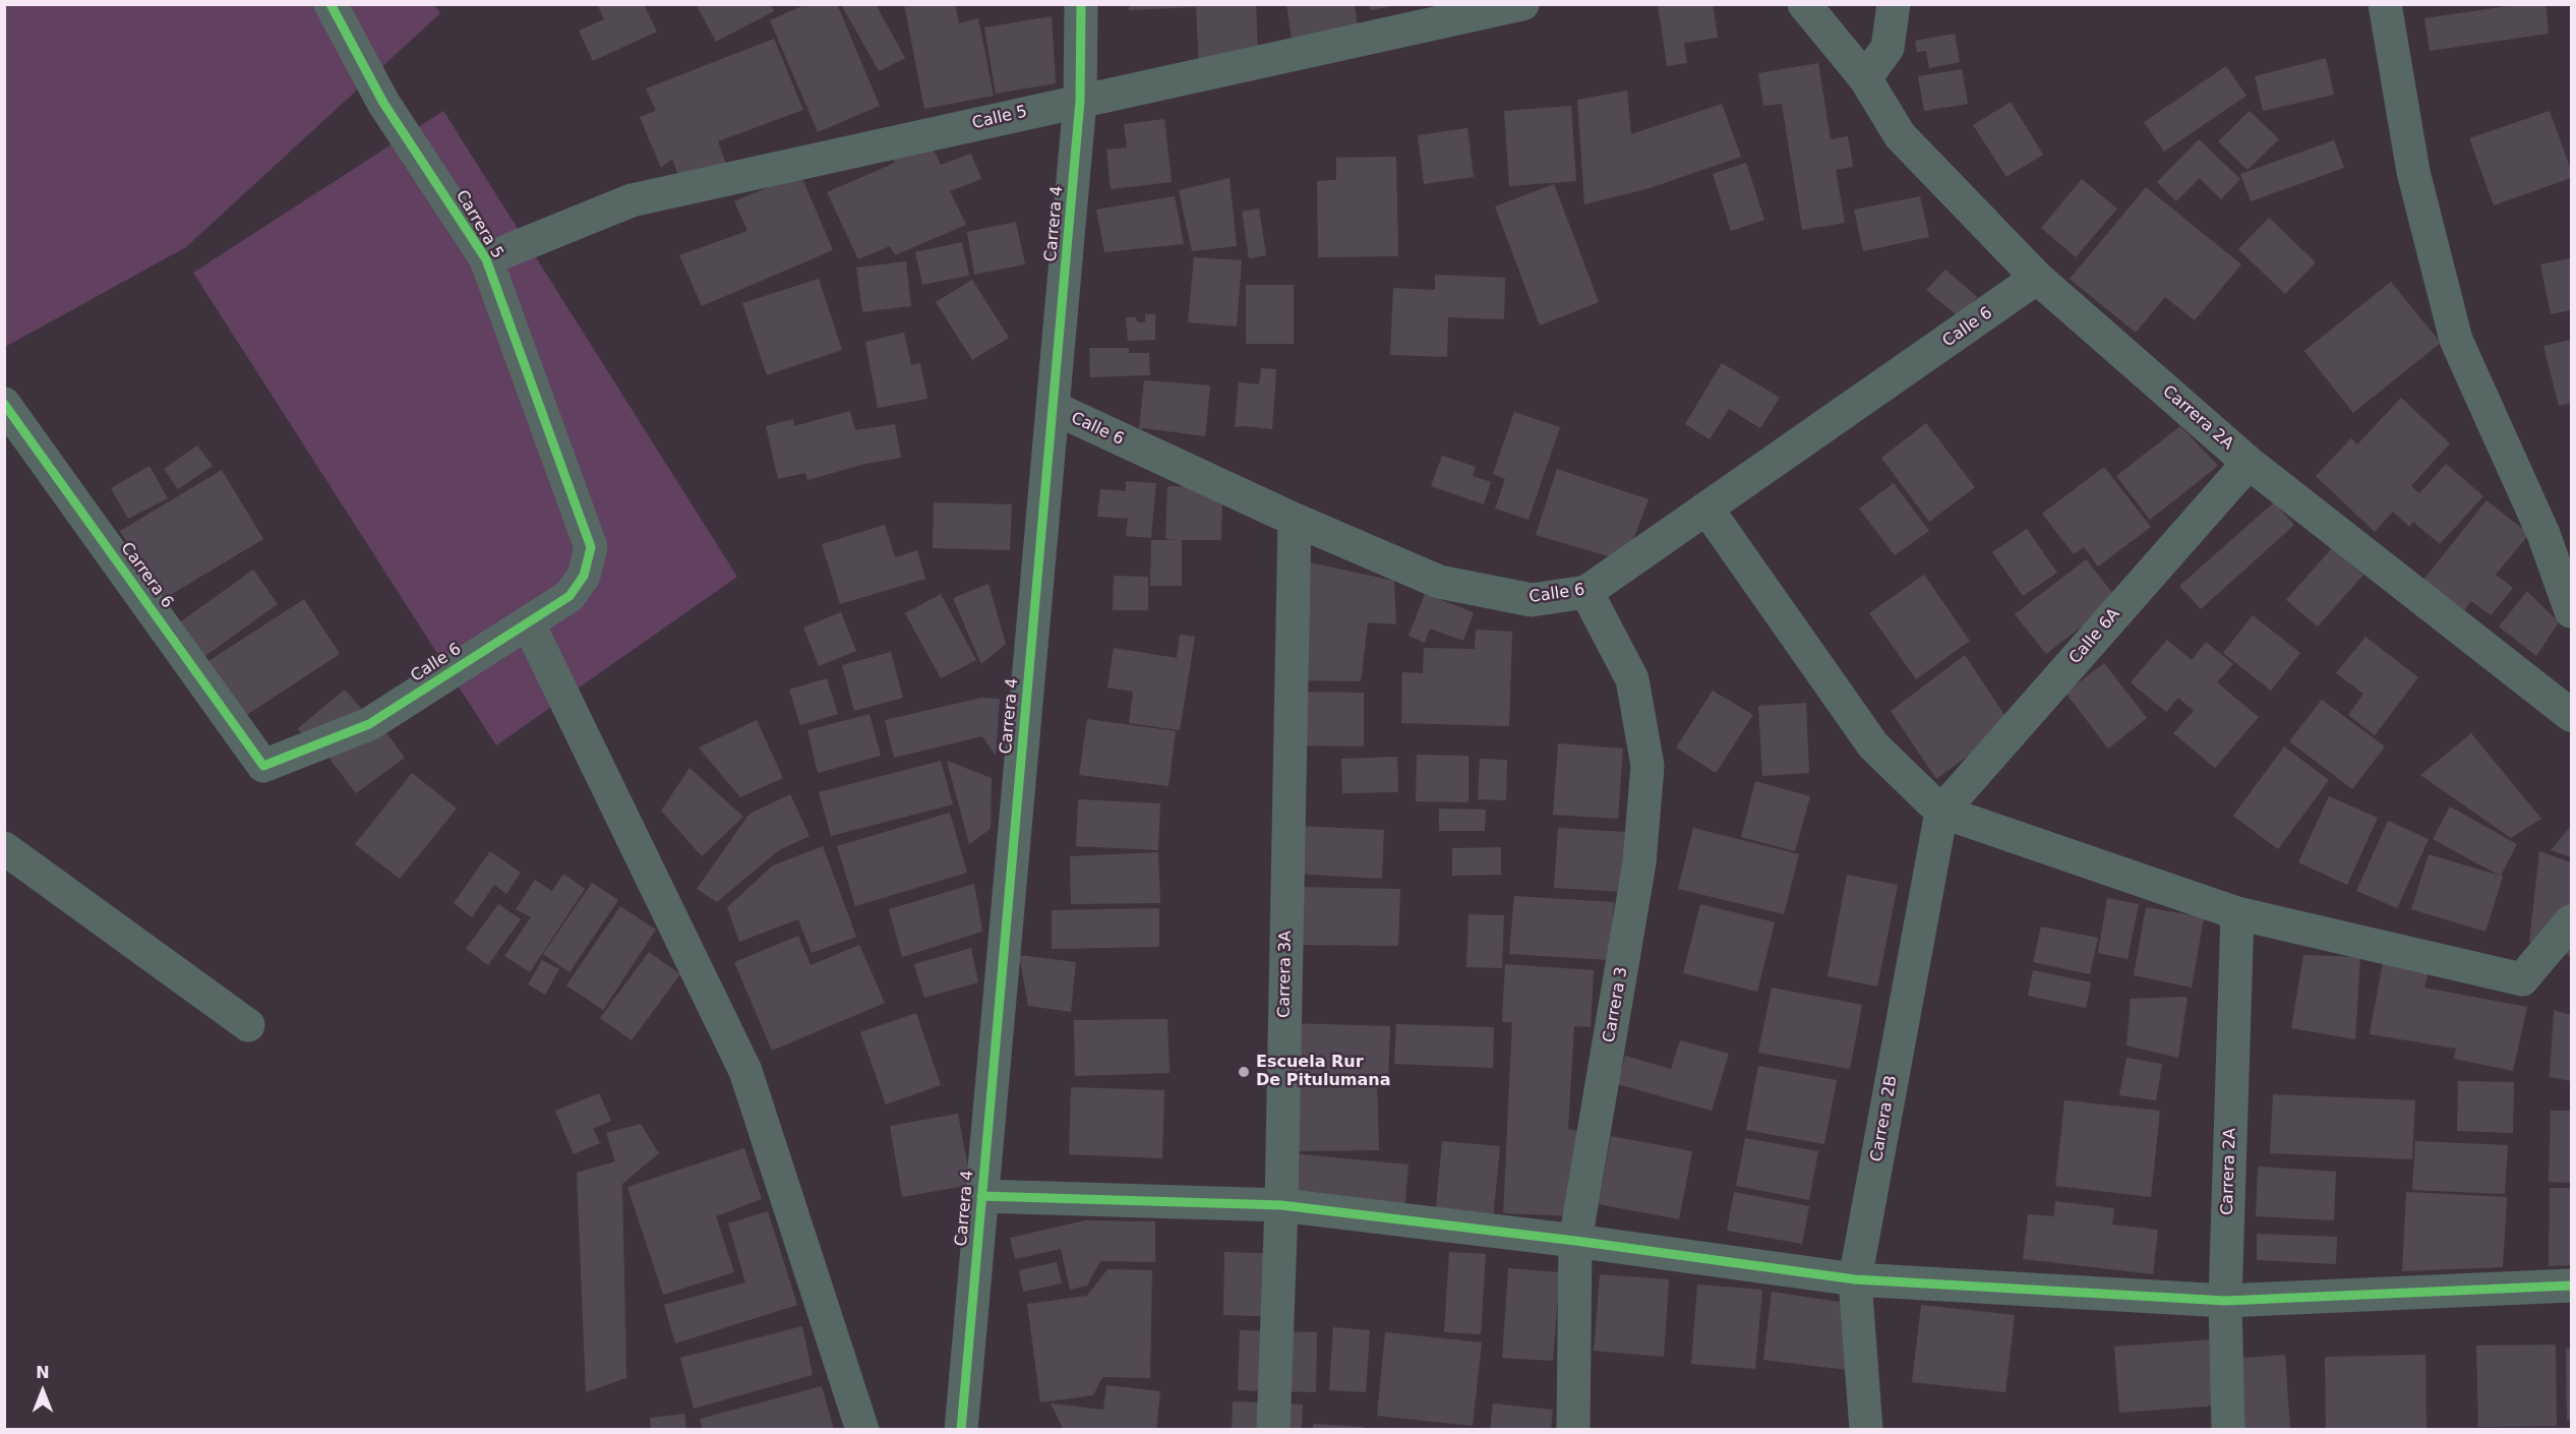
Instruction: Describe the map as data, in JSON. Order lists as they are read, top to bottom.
{
  "streets": {
    "street": [
      "Calle 5",
      "Carrera 4",
      "Carrera 5",
      "Calle 6",
      "Carrera 2A",
      "Carrera 6",
      "Calle 6A",
      "Carrera 3A",
      "Carrera 3",
      "Carrera 2B"
    ]
  },
  "crossings": [
    ["Calle 5", "Carrera 4"],
    ["Calle 5", "Carrera 5"],
    ["Carrera 4", "Calle 6"],
    ["Carrera 5", "Calle 6"],
    ["Calle 6", "Carrera 2A"],
    ["Calle 6", "Carrera 6"],
    ["Calle 6", "Carrera 3A"],
    ["Calle 6", "Carrera 3"],
    ["Carrera 2A", "Calle 6A"],
    ["Calle 6A", "Carrera 2B"]
  ],
  "places": ["Escuela Rur De Pitulumana"],
  "north": "top"
}
